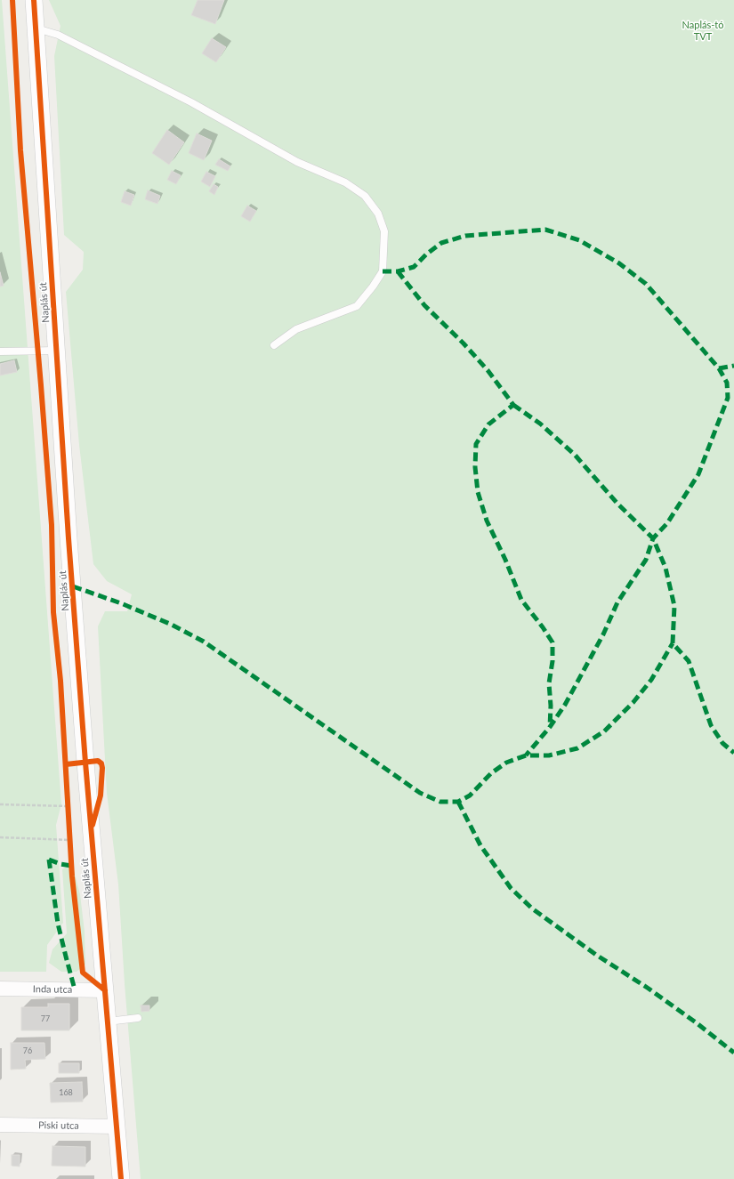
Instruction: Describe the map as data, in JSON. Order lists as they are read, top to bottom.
{
  "streets": {
    "street": ["Naplás út", "Inda utca", "Piski utca"]
  },
  "crossings": [
    ["Naplás út", "Inda utca"],
    ["Naplás út", "Piski utca"]
  ],
  "parks": ["Naplás-tó TVT"],
  "house_numbers": ["77", "76", "168"]
}
